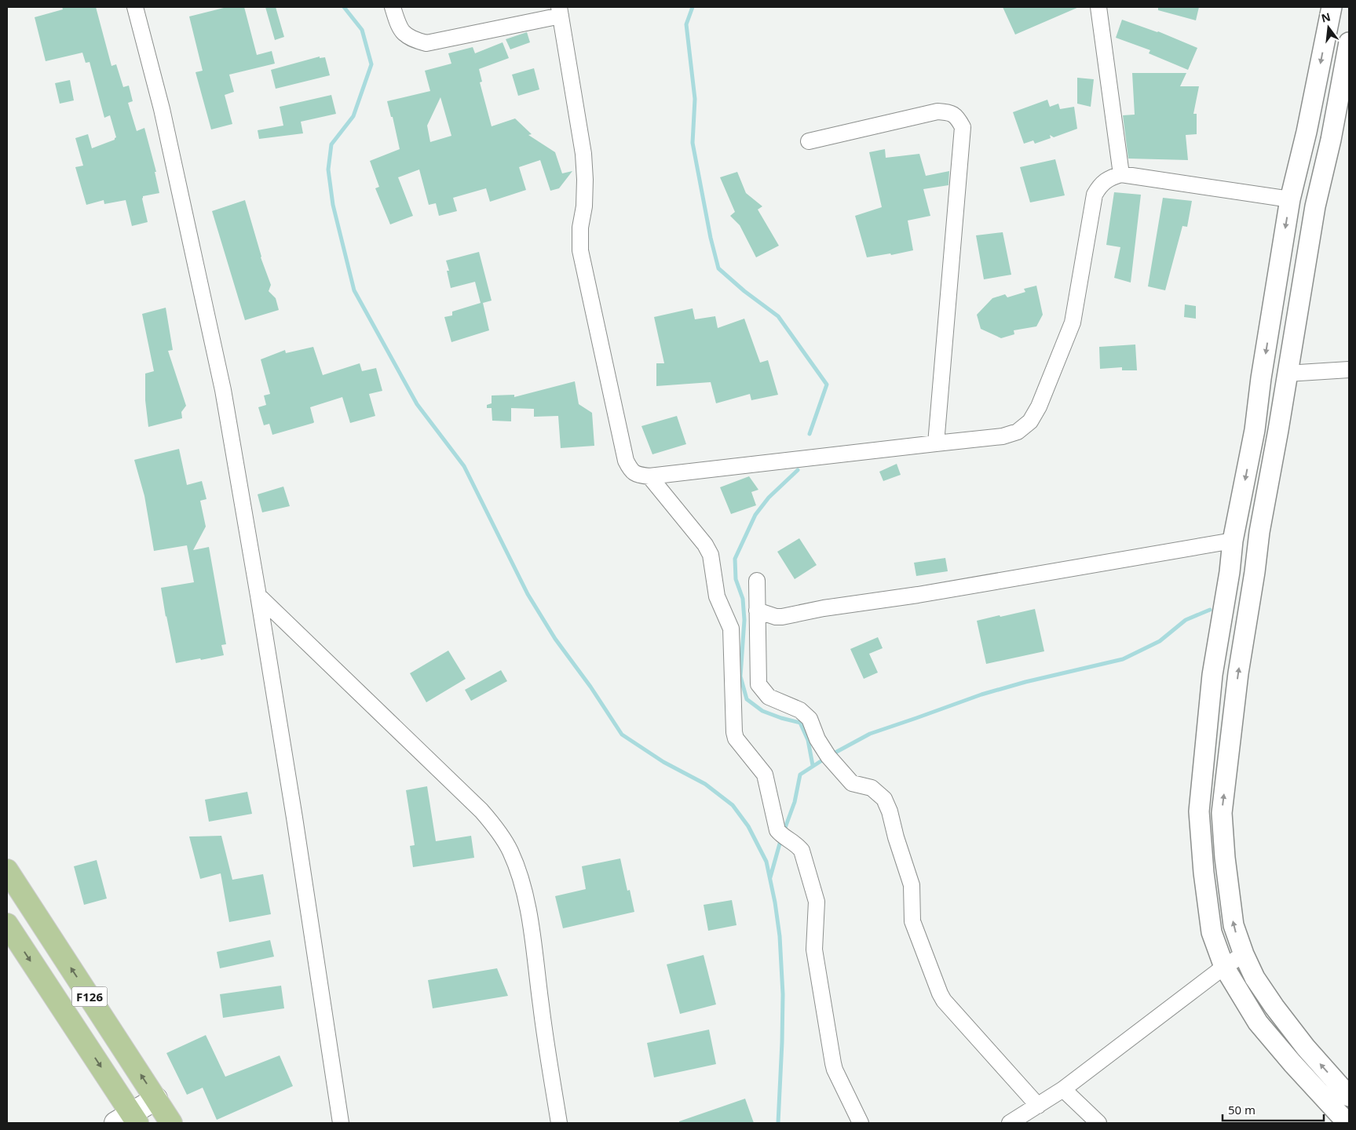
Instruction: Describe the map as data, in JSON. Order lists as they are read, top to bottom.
{
  "streets": {
    "main road": ["F126"]
  },
  "scale_bar": "50 m",
  "north": "top"
}
